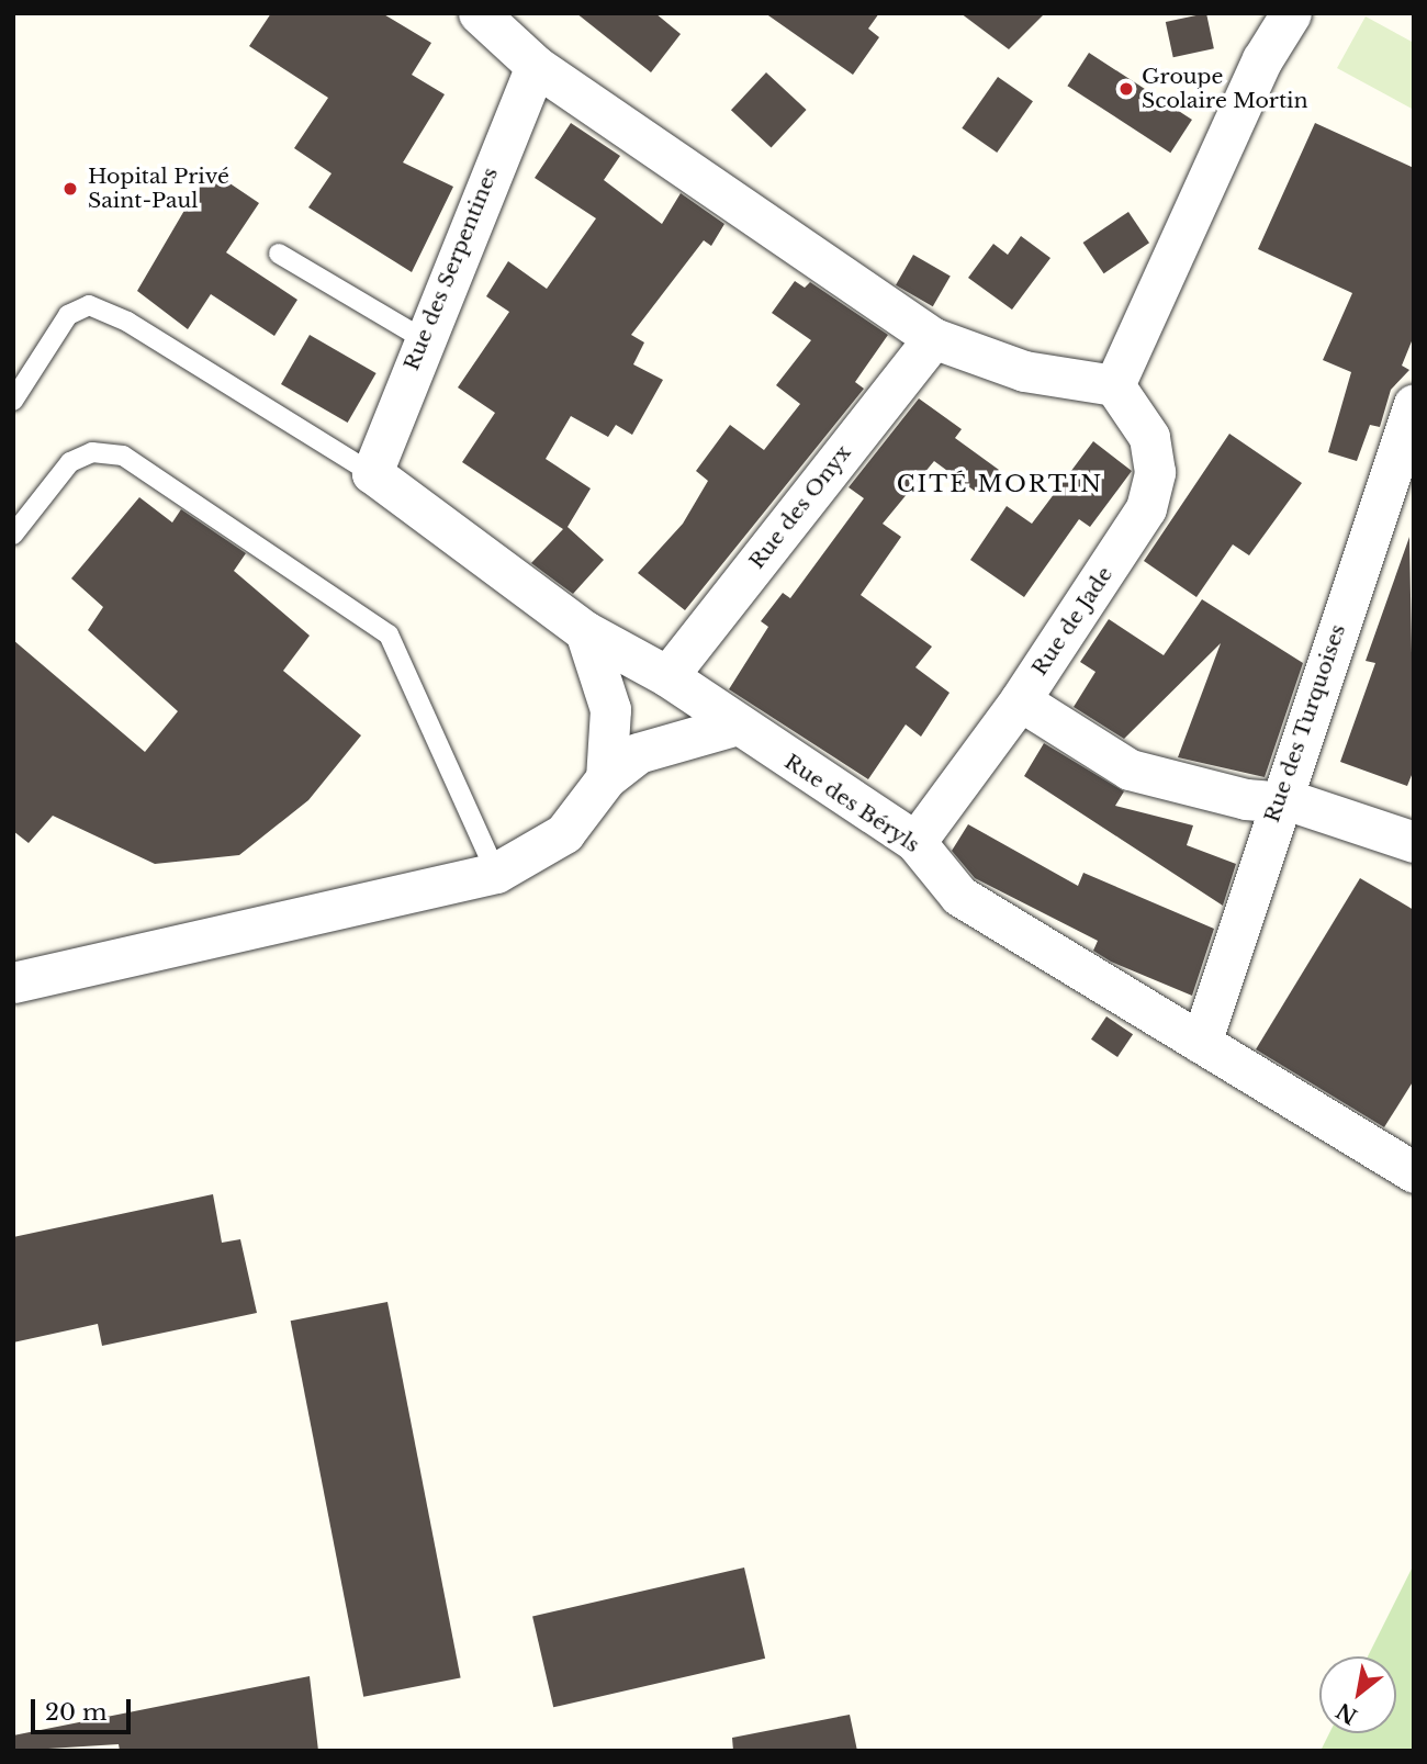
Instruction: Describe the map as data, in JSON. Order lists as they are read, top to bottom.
{
  "streets": {
    "street": [
      "Rue des Serpentines",
      "Rue des Onyx",
      "Rue de Jade",
      "Rue des Turquoises",
      "Rue des Béryls"
    ]
  },
  "crossings": [
    ["Rue des Serpentines", "Rue des Béryls"],
    ["Rue des Onyx", "Rue des Béryls"],
    ["Rue de Jade", "Rue des Béryls"],
    ["Rue des Turquoises", "Rue des Béryls"]
  ],
  "districts": ["CITÉ MORTIN"],
  "places": ["Groupe Scolaire Mortin", "Hopital Privé Saint-Paul"],
  "scale_bar": "20 m",
  "north": "bottom left"
}
